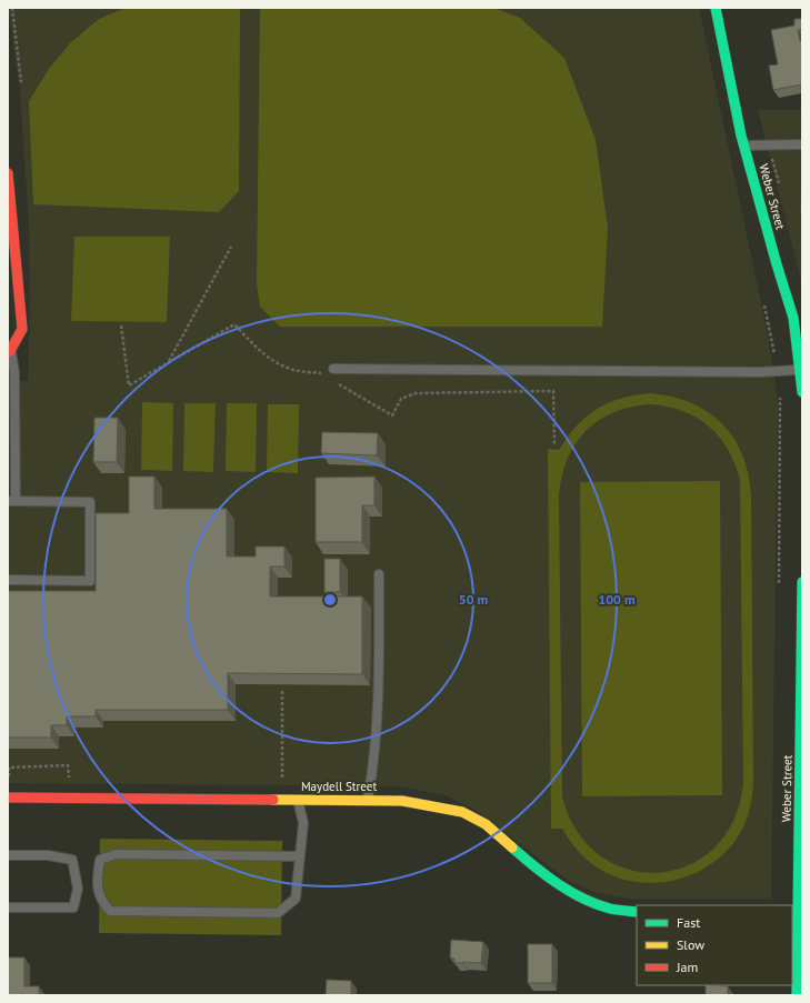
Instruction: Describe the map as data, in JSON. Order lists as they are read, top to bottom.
{
  "streets": {
    "street": ["Weber Street", "Maydell Street"]
  },
  "legend": ["Fast", "Slow", "Jam"],
  "rings": ["50 m", "100 m"]
}
